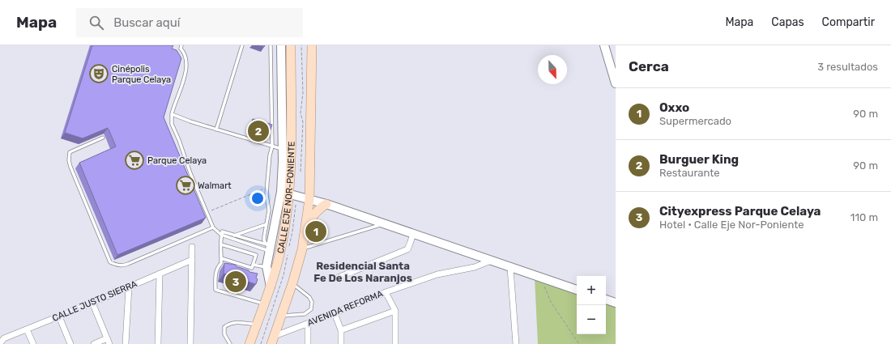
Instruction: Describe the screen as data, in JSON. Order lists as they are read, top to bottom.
{
  "streets": {
    "main road": ["CALLE EJE NOR-PONIENTE"],
    "street": ["CALLE JUSTO SIERRA", "AVENIDA REFORMA"]
  },
  "districts": ["Residencial Santa Fe De Los Naranjos"],
  "places": {
    "theatre": ["Cinépolis Parque Celaya"],
    "supermarket": ["Parque Celaya", "Walmart"]
  },
  "north": "bottom",
  "page": {
    "header": "Mapa",
    "search": "Buscar aquí",
    "nav": ["Mapa", "Capas", "Compartir"],
    "heading": ["Cerca", "3 resultados"],
    "list": [
      {
        "mark": "1",
        "name": "Oxxo",
        "note": "Supermercado",
        "value": "90 m"
      },
      {
        "mark": "2",
        "name": "Burguer King",
        "note": "Restaurante",
        "value": "90 m"
      },
      {
        "mark": "3",
        "name": "Cityexpress Parque Celaya",
        "note": "Hotel · Calle Eje Nor-Poniente",
        "value": "110 m"
      }
    ],
    "pins": ["2", "1", "3"],
    "map_buttons": ["+", "−"]
  }
}
